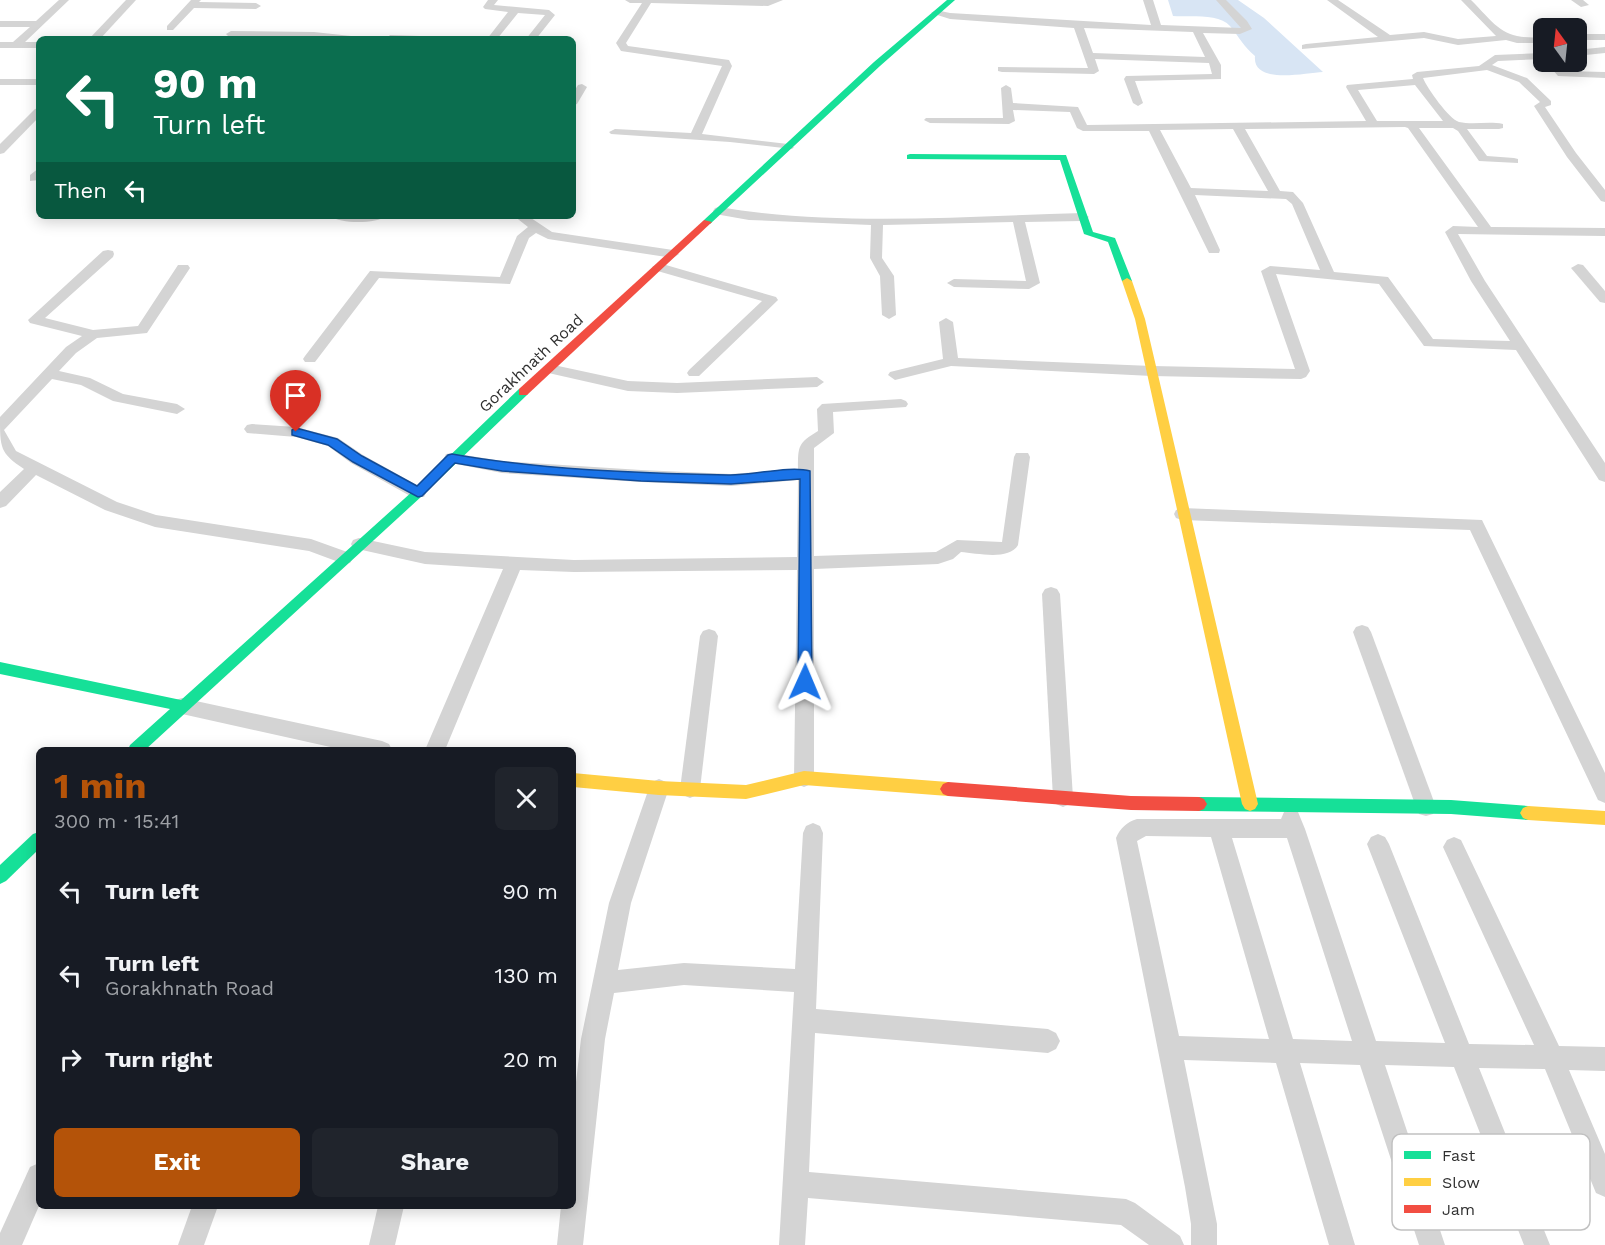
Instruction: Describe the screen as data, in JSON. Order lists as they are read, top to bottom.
{
  "streets": {
    "street": ["Gorakhnath Road"]
  },
  "legend": ["Fast", "Slow", "Jam"],
  "north": "top",
  "page": {
    "turn": ["90 m", "Turn left"],
    "then": "Then",
    "heading": ["1 min", "300 m · 15:41"],
    "list": [
      {
        "name": "Turn left",
        "value": "90 m"
      },
      {
        "name": "Turn left",
        "note": "Gorakhnath Road",
        "value": "130 m"
      },
      {
        "name": "Turn right",
        "value": "20 m"
      }
    ],
    "buttons": ["Exit", "Share"]
  }
}
